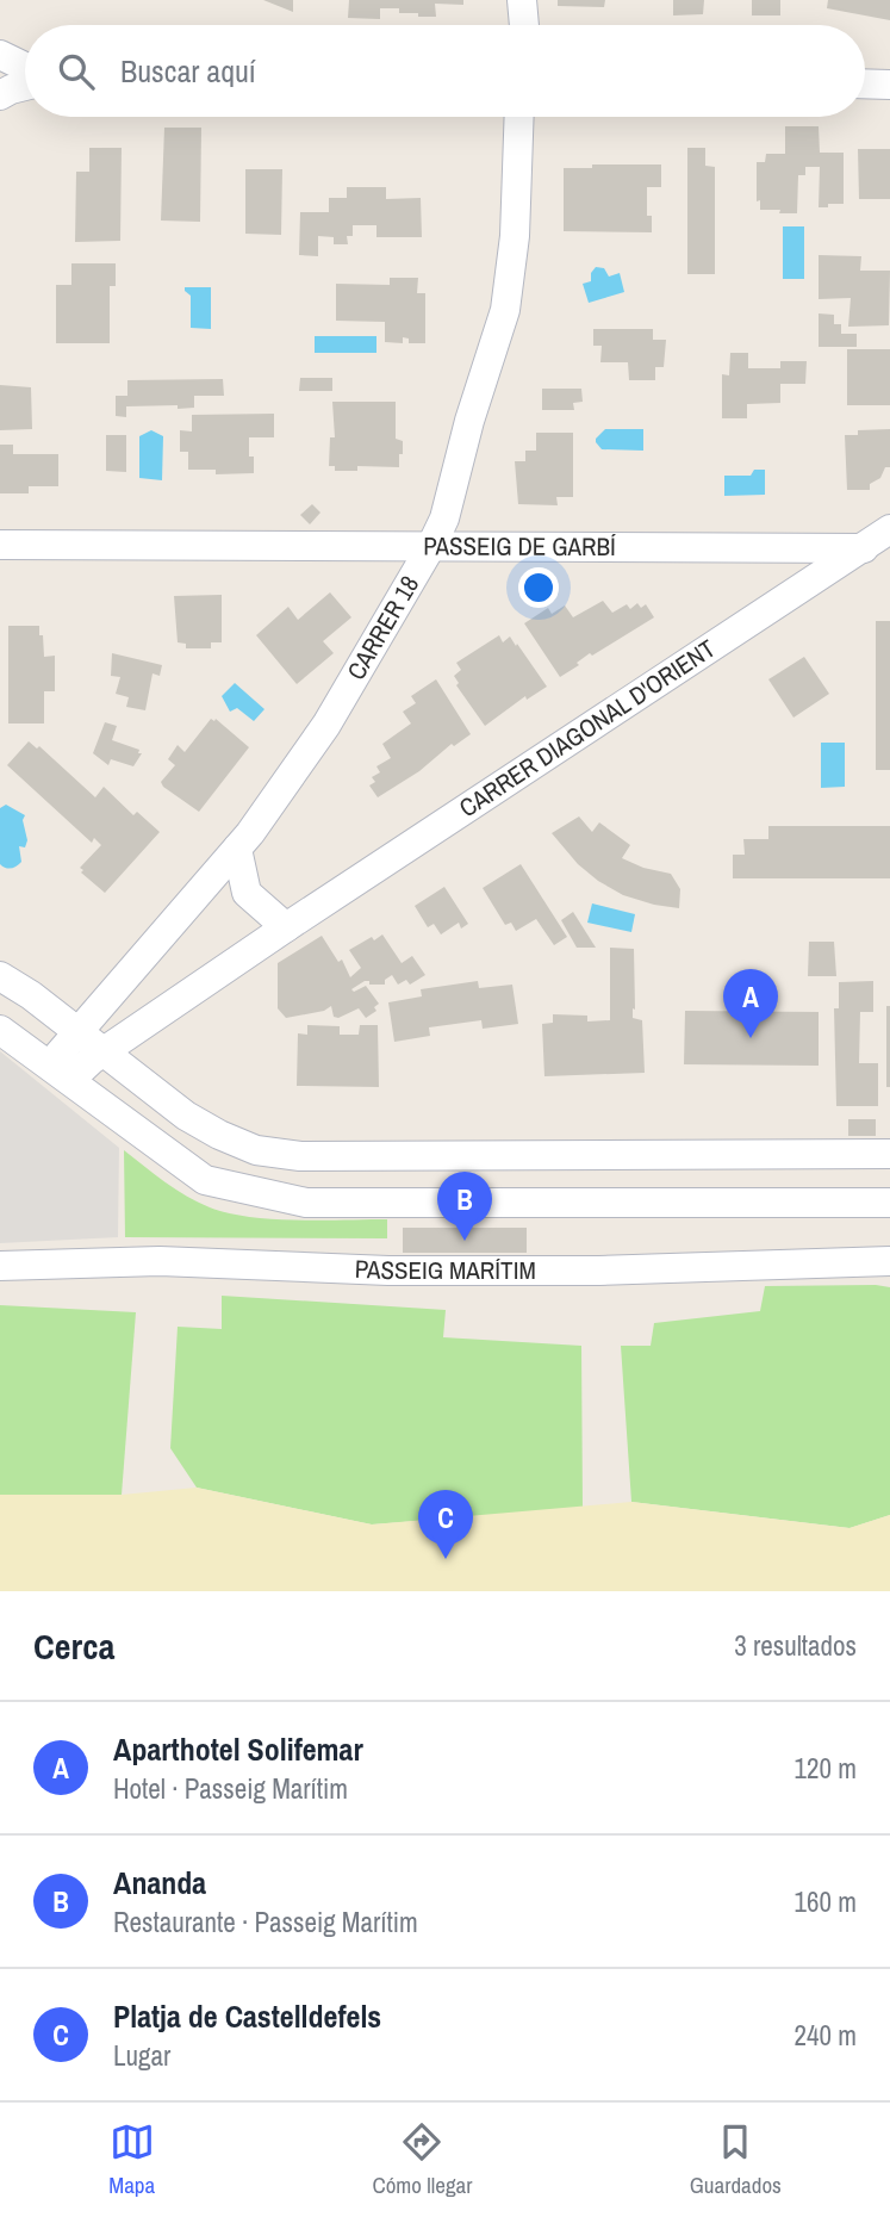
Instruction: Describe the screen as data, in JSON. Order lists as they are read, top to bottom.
{
  "streets": {
    "street": [
      "PASSEIG DE GARBÍ",
      "CARRER 18",
      "CARRER DIAGONAL D'ORIENT",
      "PASSEIG MARÍTIM"
    ]
  },
  "crossings": [
    ["PASSEIG DE GARBÍ", "CARRER 18"],
    ["PASSEIG DE GARBÍ", "CARRER DIAGONAL D'ORIENT"]
  ],
  "page": {
    "search": "Buscar aquí",
    "pins": ["A", "B", "C"],
    "heading": ["Cerca", "3 resultados"],
    "list": [
      {
        "mark": "A",
        "name": "Aparthotel Solifemar",
        "note": "Hotel · Passeig Marítim",
        "value": "120 m"
      },
      {
        "mark": "B",
        "name": "Ananda",
        "note": "Restaurante · Passeig Marítim",
        "value": "160 m"
      },
      {
        "mark": "C",
        "name": "Platja de Castelldefels",
        "note": "Lugar",
        "value": "240 m"
      }
    ],
    "nav": ["Mapa", "Cómo llegar", "Guardados"]
  }
}
